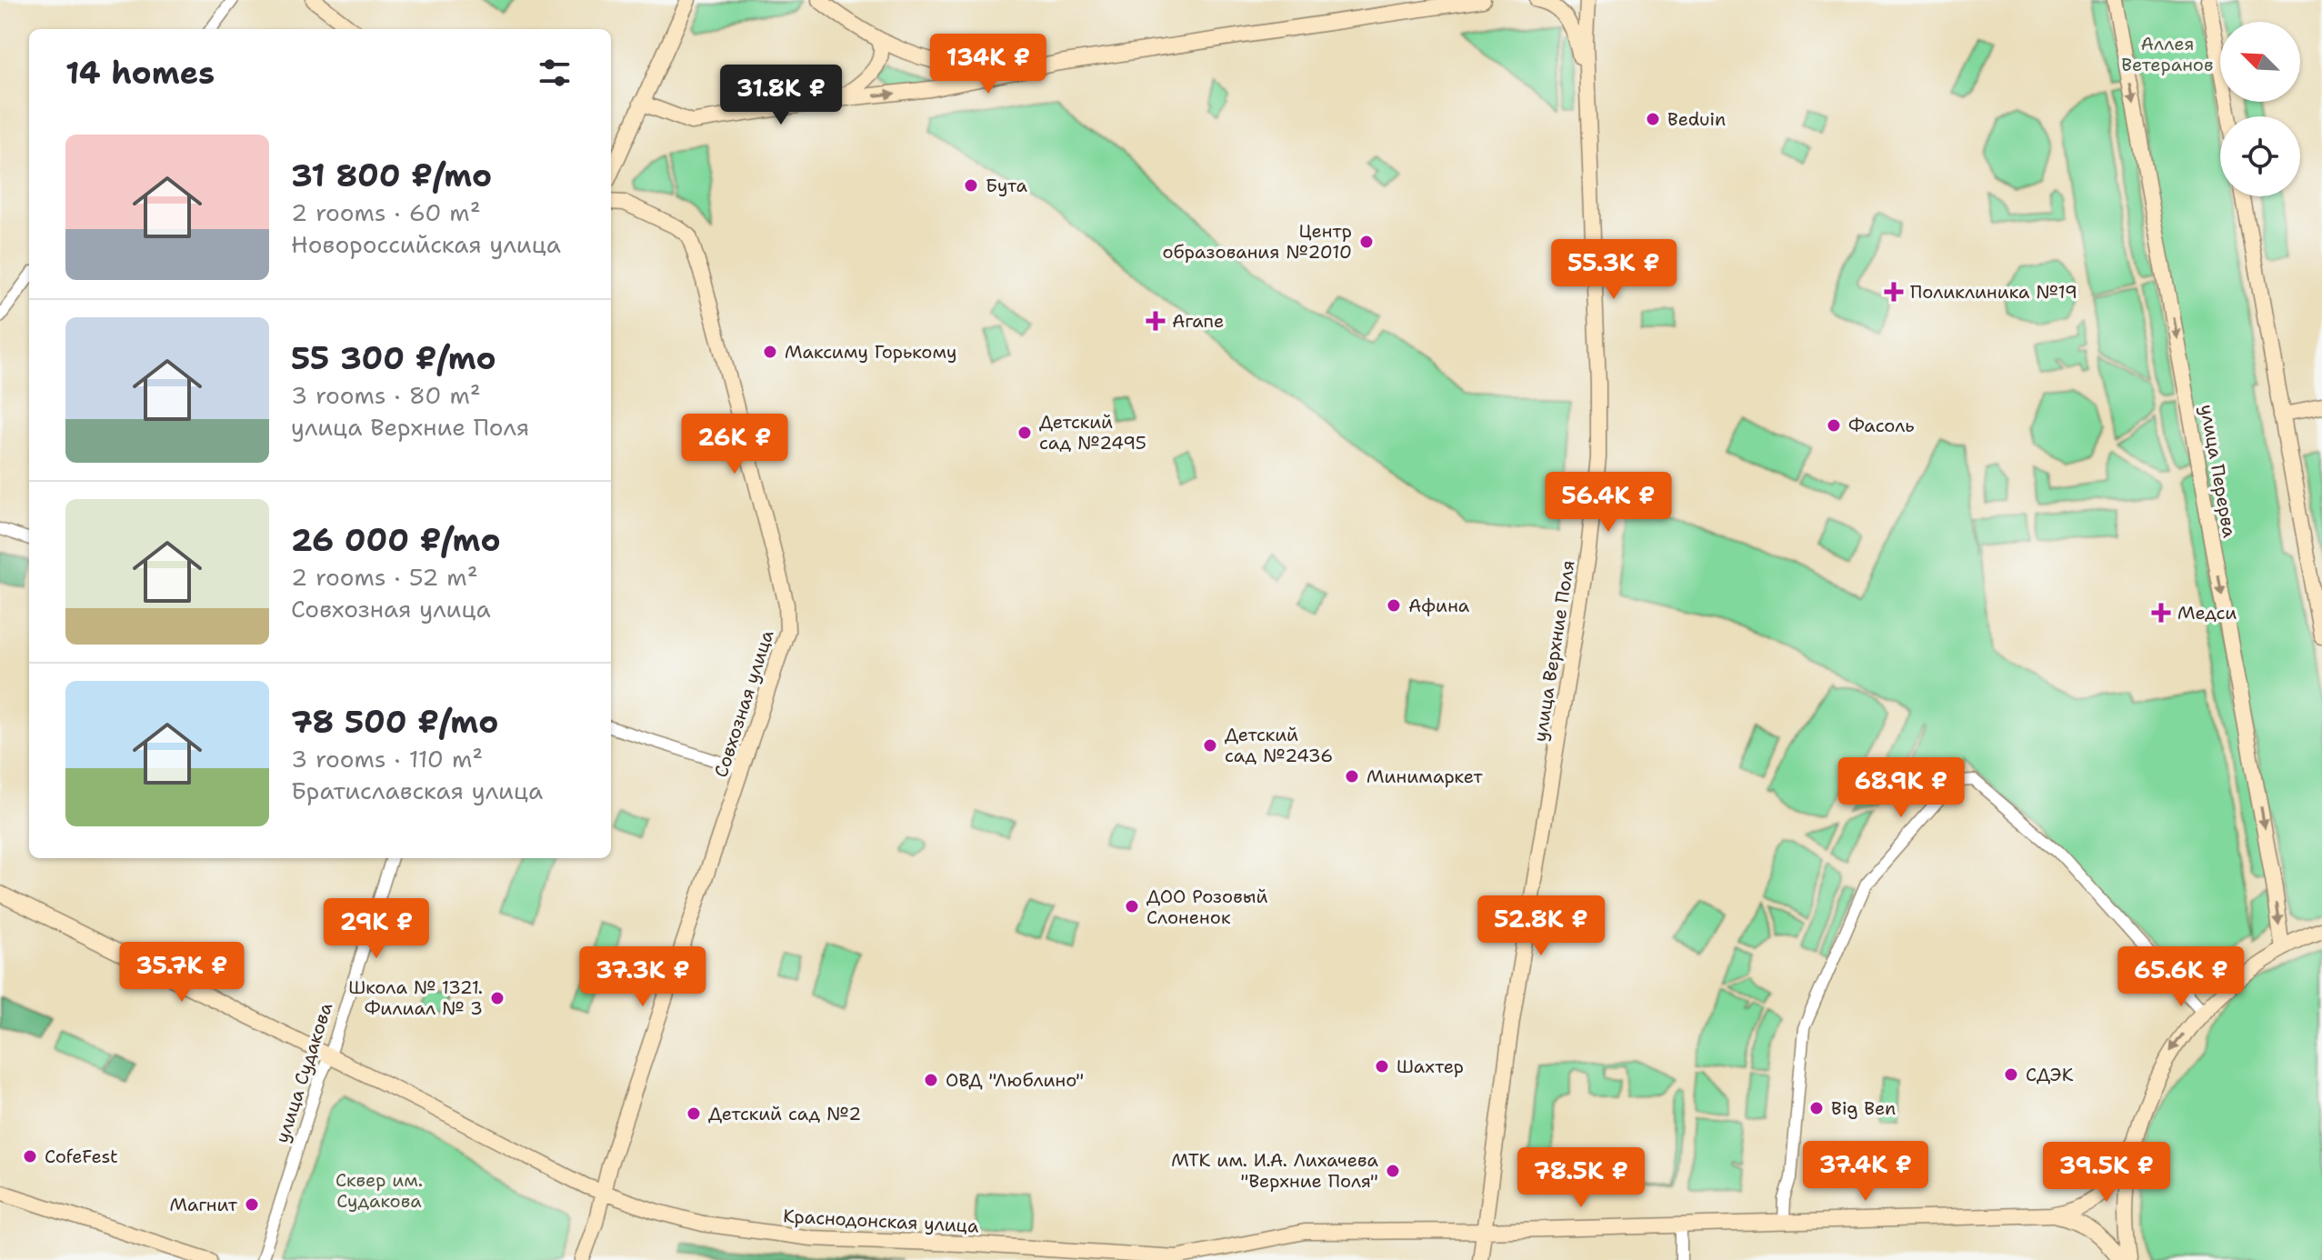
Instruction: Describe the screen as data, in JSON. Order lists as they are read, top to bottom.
{
  "streets": {
    "main road": [
      "улица Перерва",
      "улица Верхние Поля",
      "Совхозная улица",
      "Краснодонская улица"
    ],
    "street": ["улица Судакова"]
  },
  "crossings": [
    ["улица Верхние Поля", "Краснодонская улица"],
    ["Совхозная улица", "Краснодонская улица"],
    ["улица Судакова", "Краснодонская улица"]
  ],
  "parks": ["Аллея Ветеранов", "Сквер им. Судакова"],
  "places": {
    "other": [
      "Beduin",
      "Бута",
      "Центр образования №2010",
      "Максиму Горькому",
      "Фасоль",
      "Детский сад №2495",
      "Афина",
      "Детский сад №2436",
      "Минимаркет",
      "ДОО Розовый Слоненок",
      "Школа № 1321. Филиал № 3",
      "Шахтер",
      "СДЭК",
      "ОВД \"Люблино\"",
      "Big Ben",
      "Детский сад №2",
      "CofeFest",
      "МТК им. И.А. Лихачева \"Верхние Поля\"",
      "Магнит"
    ],
    "health": ["Поликлиника №19", "Агапе", "Медси"]
  },
  "north": "top left",
  "page": {
    "heading": "14 homes",
    "price": [
      "134K ₽",
      "31.8K ₽",
      "55.3K ₽",
      "26K ₽",
      "56.4K ₽",
      "68.9K ₽",
      "52.8K ₽",
      "29K ₽",
      "35.7K ₽",
      "37.3K ₽",
      "65.6K ₽",
      "37.4K ₽",
      "39.5K ₽",
      "78.5K ₽"
    ],
    "list": [
      {
        "name": "31 800 ₽/mo",
        "note": "2 rooms · 60 m² · Новороссийская улица"
      },
      {
        "name": "55 300 ₽/mo",
        "note": "3 rooms · 80 m² · улица Верхние Поля"
      },
      {
        "name": "26 000 ₽/mo",
        "note": "2 rooms · 52 m² · Совхозная улица"
      },
      {
        "name": "78 500 ₽/mo",
        "note": "3 rooms · 110 m² · Братиславская улица"
      }
    ]
  }
}
